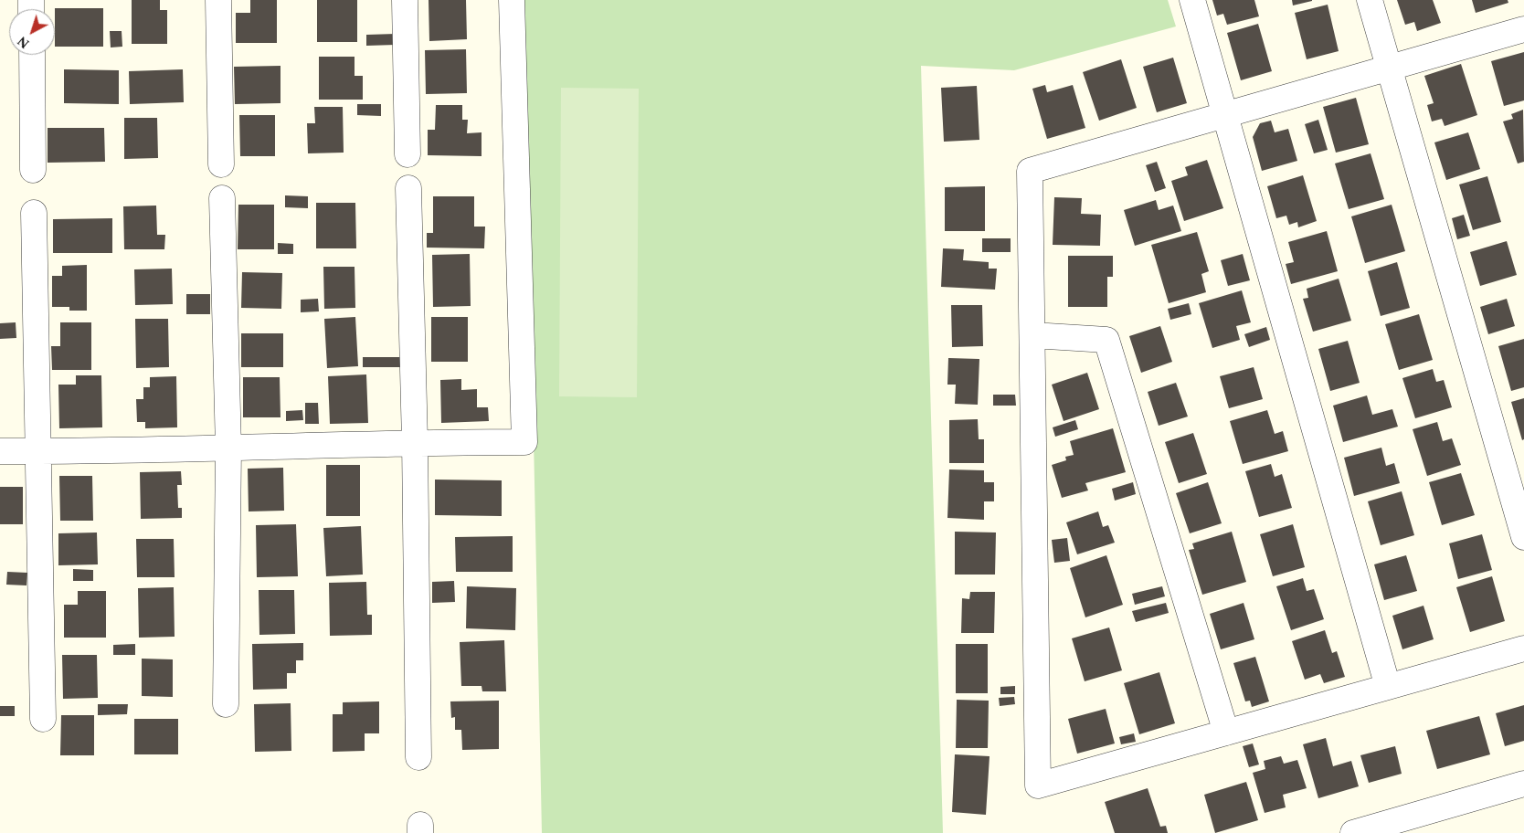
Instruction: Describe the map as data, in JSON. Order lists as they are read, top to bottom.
{
  "north": "bottom left"
}
